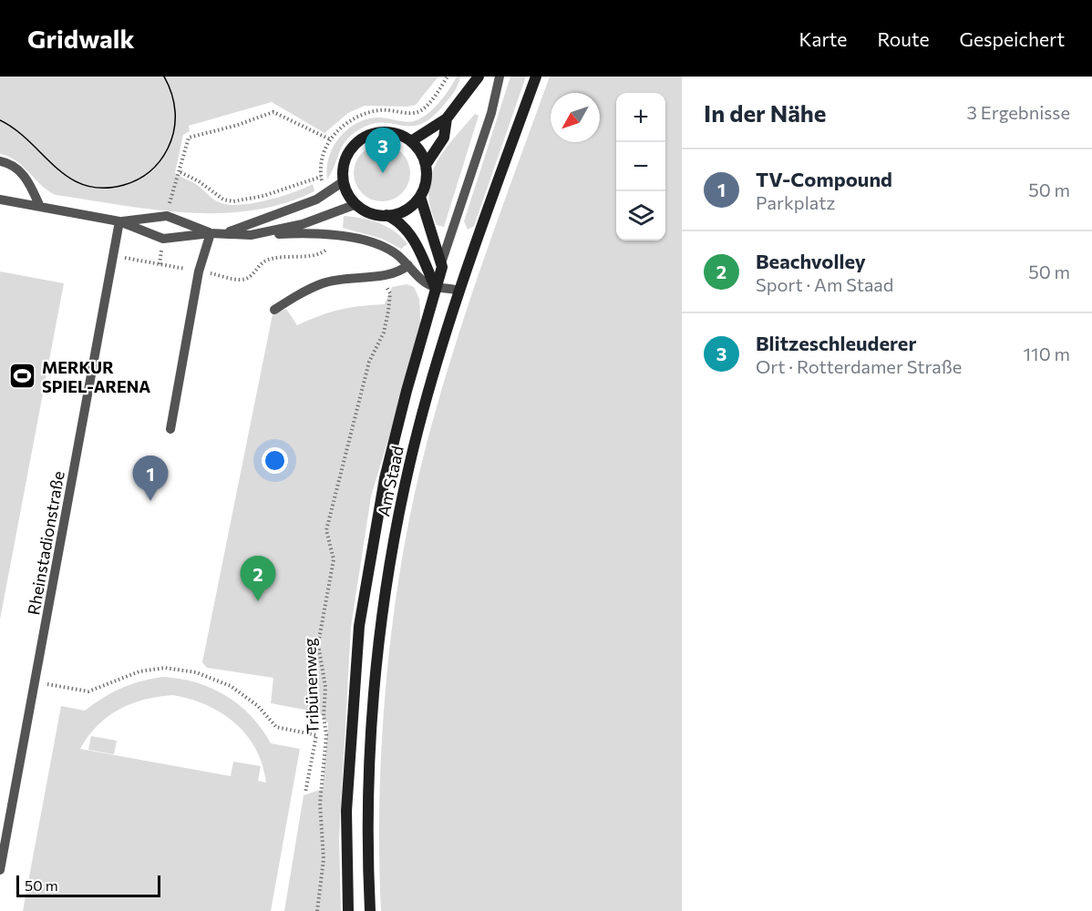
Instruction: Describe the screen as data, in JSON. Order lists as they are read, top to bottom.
{
  "streets": {
    "street": ["Am Staad"],
    "lane": ["Rheinstadionstraße"],
    "path": ["Tribünenweg"]
  },
  "places": {
    "sports": ["MERKUR SPIEL-ARENA"]
  },
  "scale_bar": "50 m",
  "north": "bottom left",
  "page": {
    "header": "Gridwalk",
    "nav": ["Karte", "Route", "Gespeichert"],
    "heading": ["In der Nähe", "3 Ergebnisse"],
    "map_buttons": ["+", "−"],
    "pins": ["3", "1", "2"],
    "list": [
      {
        "mark": "1",
        "name": "TV-Compound",
        "note": "Parkplatz",
        "value": "50 m"
      },
      {
        "mark": "2",
        "name": "Beachvolley",
        "note": "Sport · Am Staad",
        "value": "50 m"
      },
      {
        "mark": "3",
        "name": "Blitzeschleuderer",
        "note": "Ort · Rotterdamer Straße",
        "value": "110 m"
      }
    ],
    "scale": "50 m"
  }
}
